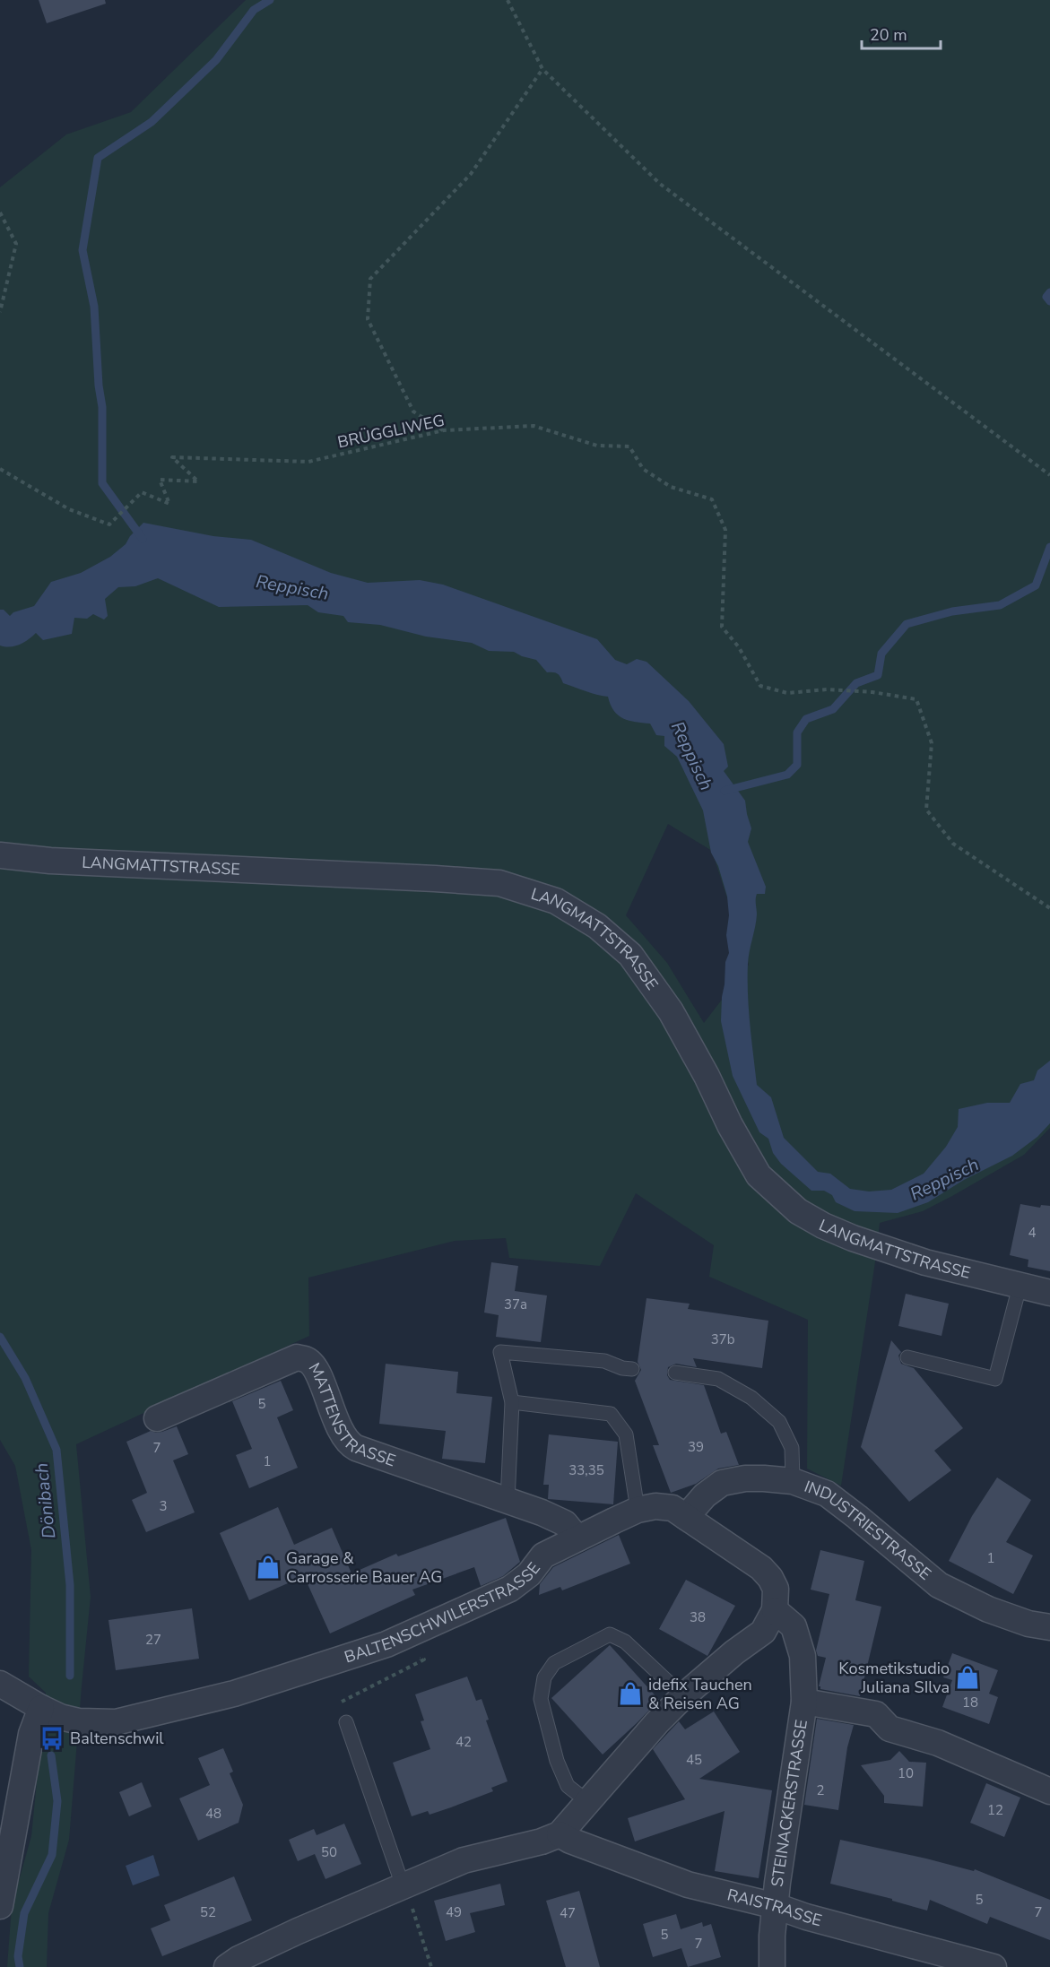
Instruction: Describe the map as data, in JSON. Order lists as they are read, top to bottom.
{
  "streets": {
    "street": [
      "LANGMATTSTRASSE",
      "MATTENSTRASSE",
      "INDUSTRIESTRASSE",
      "BALTENSCHWILERSTRASSE",
      "STEINACKERSTRASSE",
      "RAISTRASSE"
    ],
    "path": ["BRÜGGLIWEG"]
  },
  "crossings": [
    ["MATTENSTRASSE", "BALTENSCHWILERSTRASSE"],
    ["INDUSTRIESTRASSE", "BALTENSCHWILERSTRASSE"],
    ["BALTENSCHWILERSTRASSE", "STEINACKERSTRASSE"],
    ["STEINACKERSTRASSE", "RAISTRASSE"]
  ],
  "water": ["Reppisch", "Dönibach"],
  "places": {
    "shop": ["Garage & Carrosserie Bauer AG", "Kosmetikstudio Juliana SIlva", "idefix Tauchen & Reisen AG"],
    "bus stop": ["Baltenschwil"]
  },
  "house_numbers": [
    "4",
    "37a",
    "37b",
    "5",
    "39",
    "7",
    "1",
    "33,35",
    "3",
    "1",
    "38",
    "27",
    "18",
    "42",
    "45",
    "10",
    "2",
    "12",
    "48",
    "50",
    "5",
    "52",
    "49",
    "7",
    "47",
    "5",
    "7"
  ],
  "scale_bar": "20 m"
}
